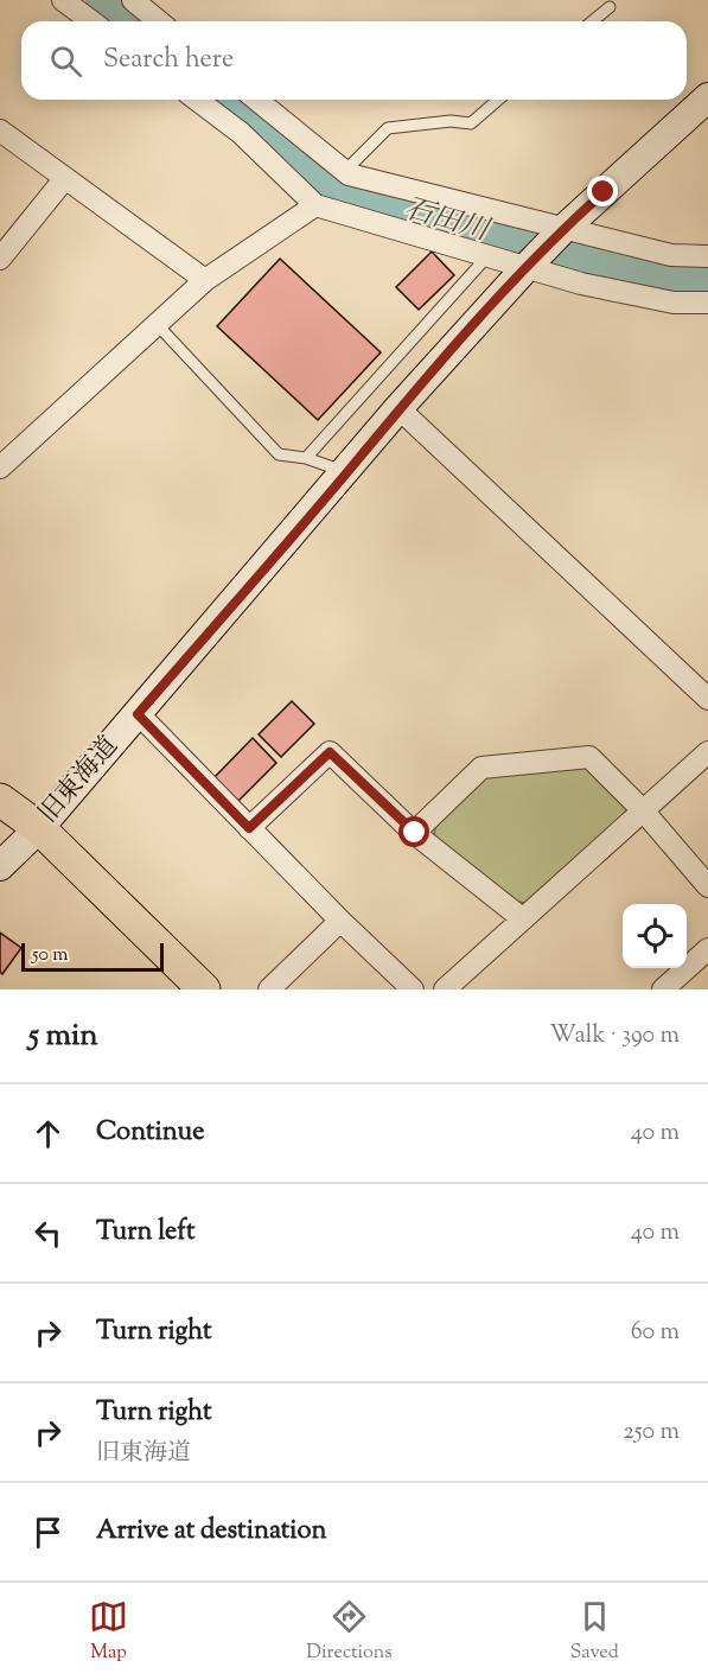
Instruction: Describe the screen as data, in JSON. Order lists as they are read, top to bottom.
{
  "streets": {
    "street": ["旧東海道"]
  },
  "water": ["石田川"],
  "scale_bar": "50 m",
  "page": {
    "search": "Search here",
    "scale": "50 m",
    "heading": ["5 min", "Walk · 390 m"],
    "list": [
      ["Continue", "40 m"],
      ["Turn left", "40 m"],
      ["Turn right", "60 m"],
      ["Turn right", "旧東海道", "250 m"],
      "Arrive at destination"
    ],
    "nav": ["Map", "Directions", "Saved"]
  }
}
